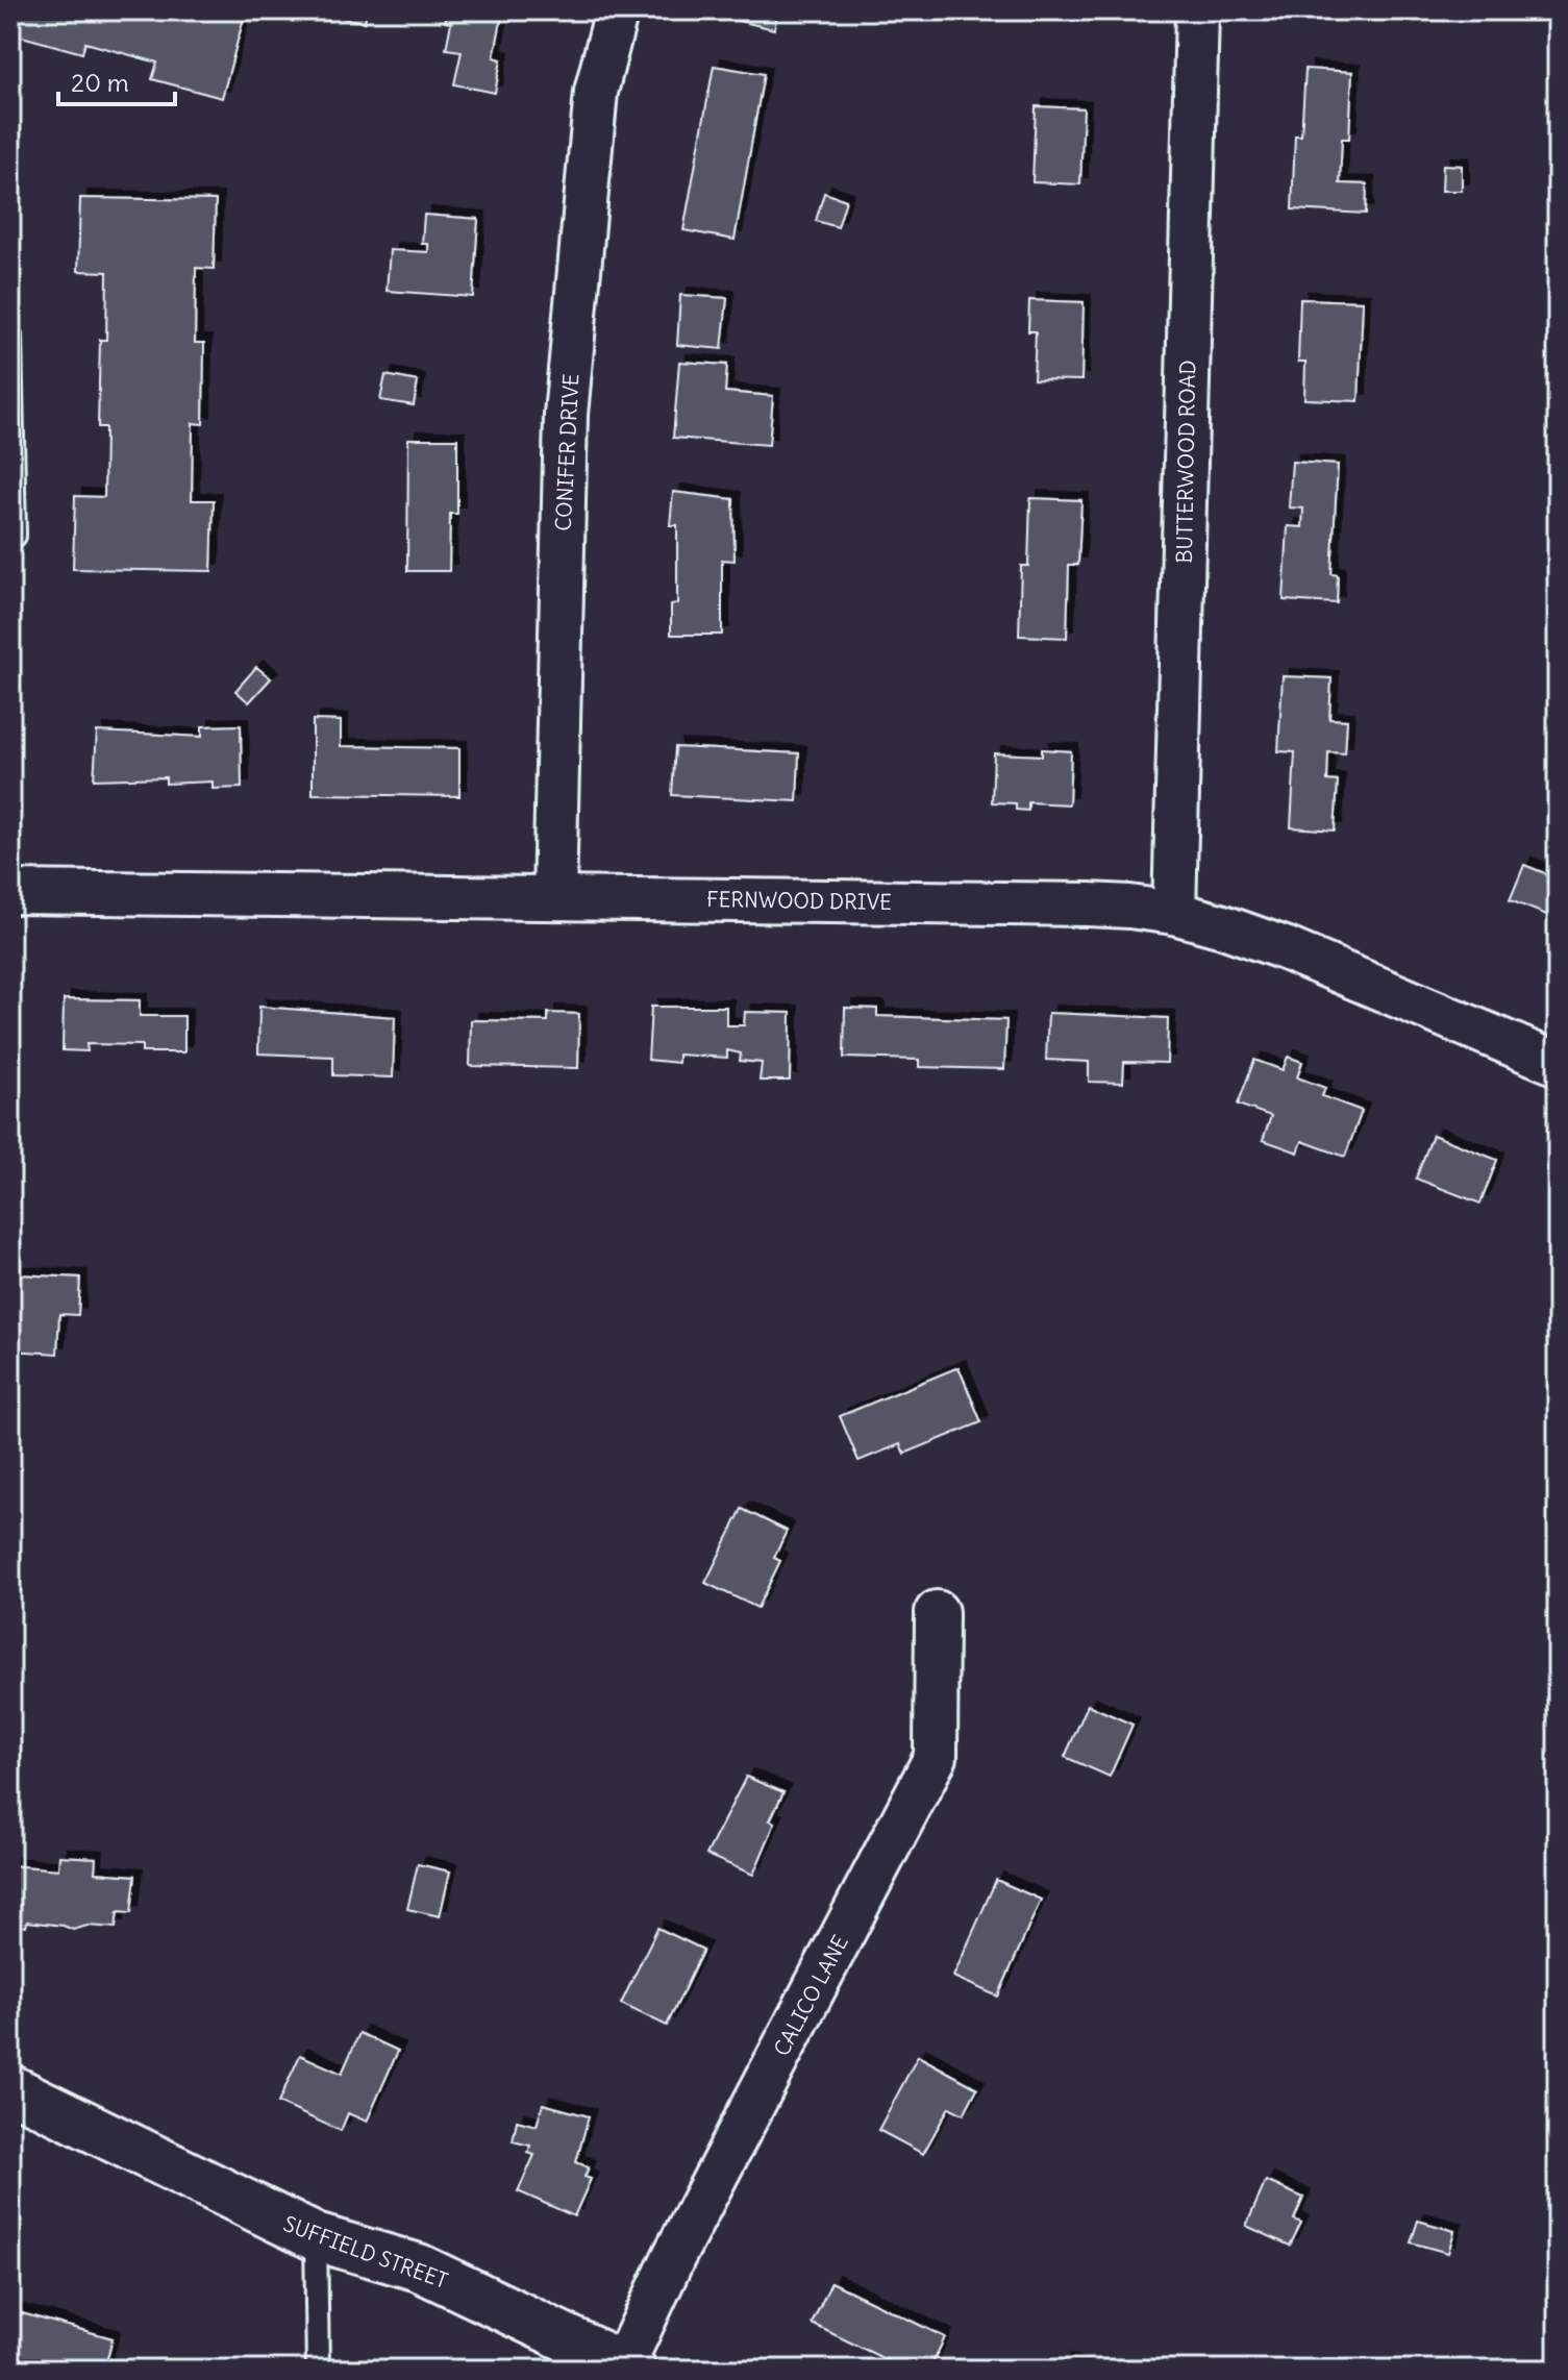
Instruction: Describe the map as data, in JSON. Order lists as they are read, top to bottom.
{
  "streets": {
    "main road": ["SUFFIELD STREET"],
    "street": [
      "CONIFER DRIVE",
      "BUTTERWOOD ROAD",
      "FERNWOOD DRIVE",
      "CALICO LANE"
    ]
  },
  "crossings": [
    ["CONIFER DRIVE", "FERNWOOD DRIVE"],
    ["BUTTERWOOD ROAD", "FERNWOOD DRIVE"],
    ["CALICO LANE", "SUFFIELD STREET"]
  ],
  "scale_bar": "20 m"
}
